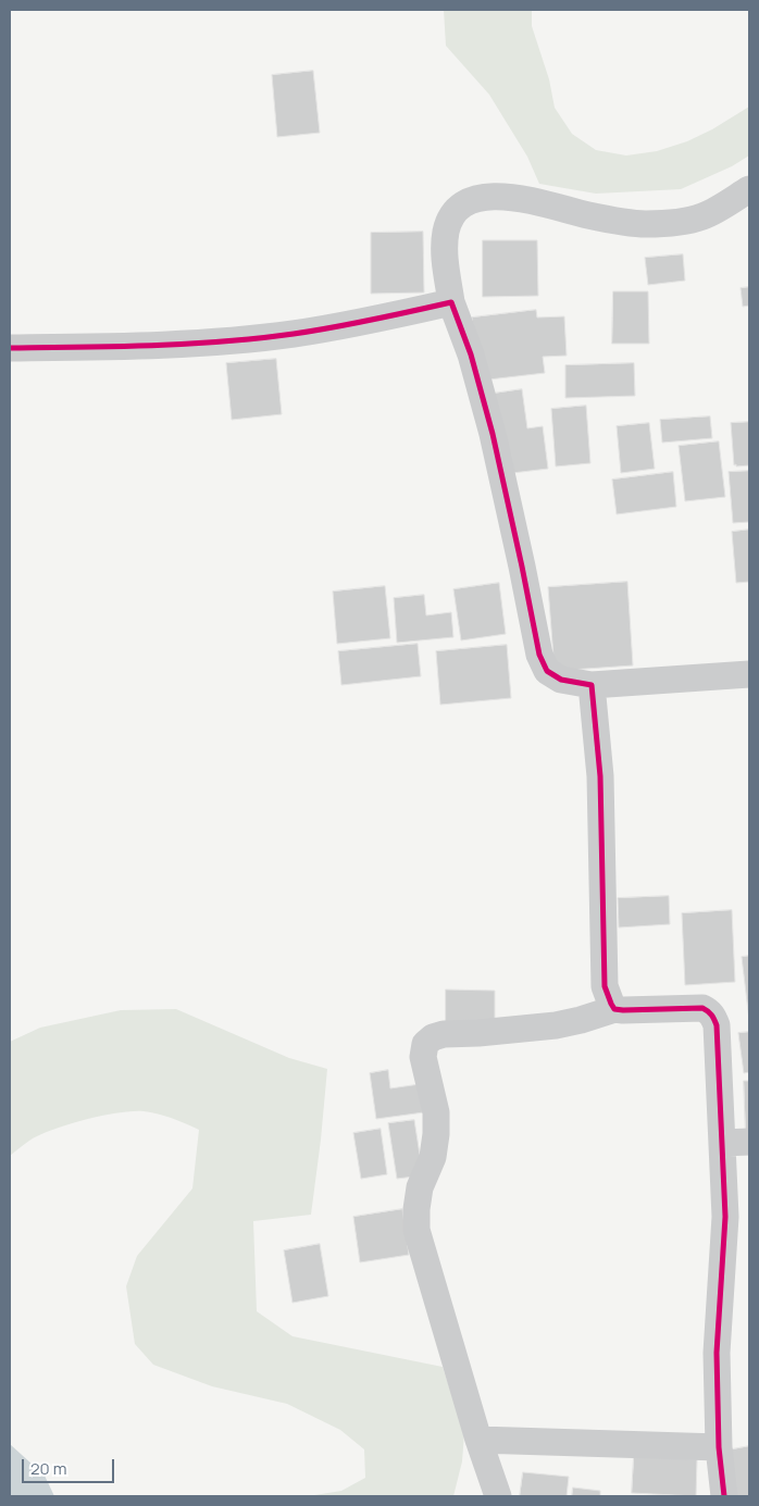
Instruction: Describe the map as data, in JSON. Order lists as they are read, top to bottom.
{
  "scale_bar": "20 m"
}
